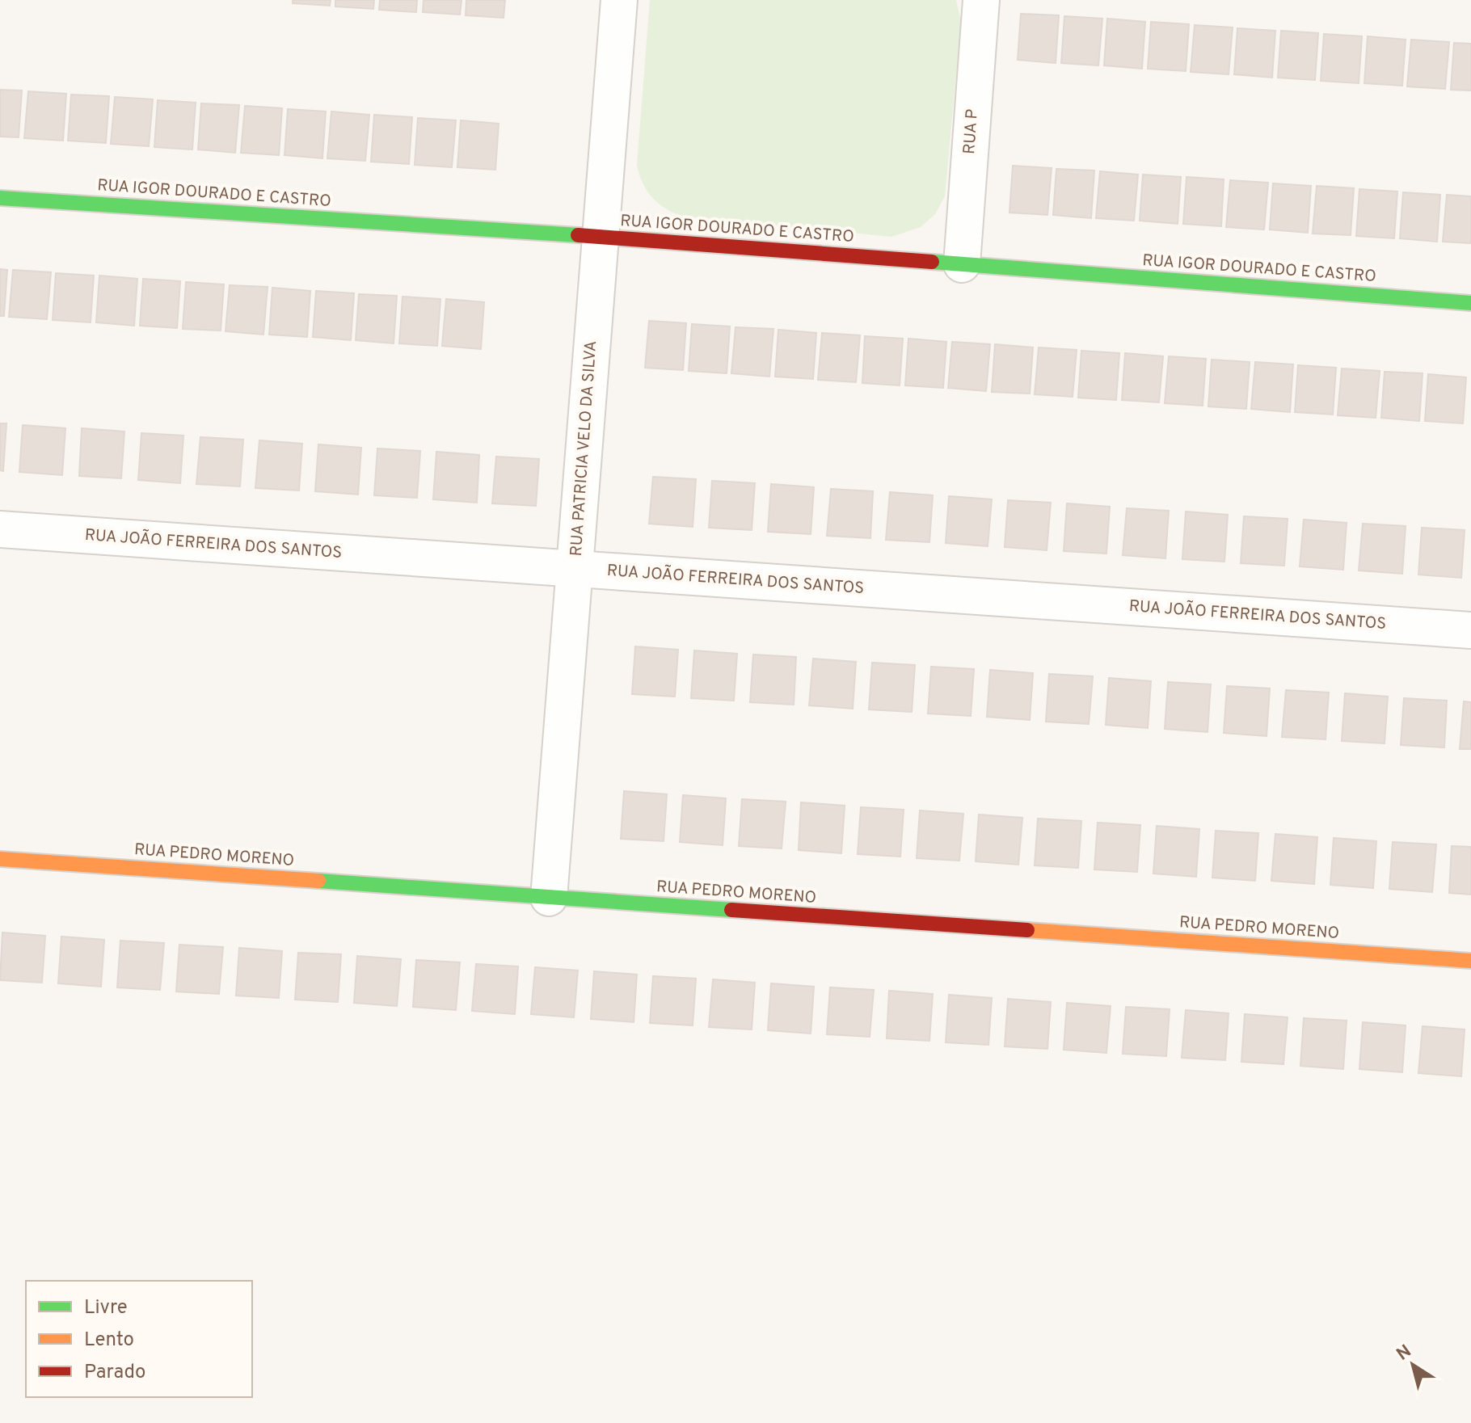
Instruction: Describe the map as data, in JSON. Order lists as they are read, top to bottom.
{
  "streets": {
    "street": [
      "RUA P",
      "RUA IGOR DOURADO E CASTRO",
      "RUA PATRICIA VELO DA SILVA",
      "RUA JOÃO FERREIRA DOS SANTOS",
      "RUA PEDRO MORENO"
    ]
  },
  "crossings": [
    ["RUA P", "RUA IGOR DOURADO E CASTRO"],
    ["RUA IGOR DOURADO E CASTRO", "RUA PATRICIA VELO DA SILVA"],
    ["RUA PATRICIA VELO DA SILVA", "RUA JOÃO FERREIRA DOS SANTOS"],
    ["RUA PATRICIA VELO DA SILVA", "RUA PEDRO MORENO"]
  ],
  "legend": ["Livre", "Lento", "Parado"],
  "north": "top left"
}
